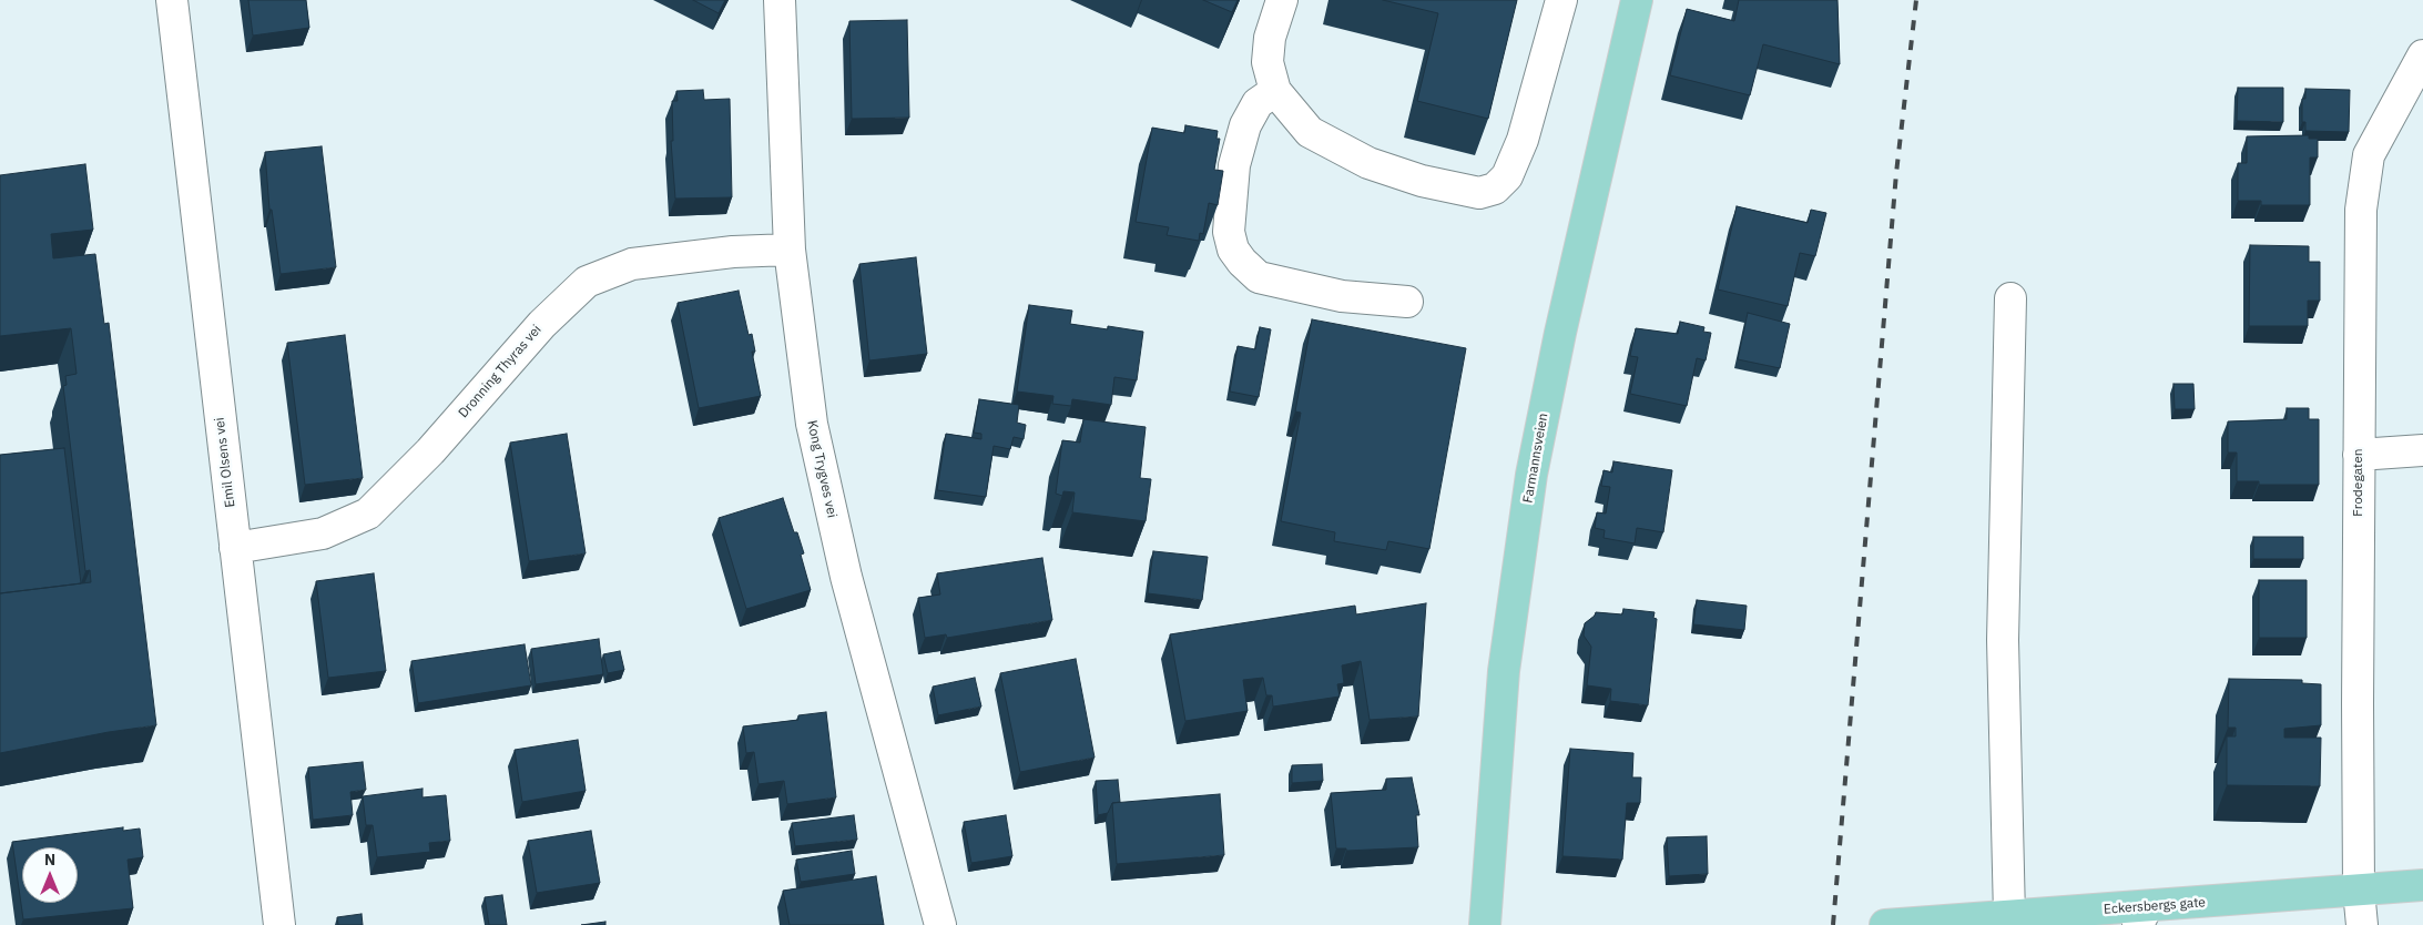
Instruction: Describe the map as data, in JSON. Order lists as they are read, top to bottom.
{
  "streets": {
    "main road": ["Farmannsveien", "Eckersbergs gate"],
    "street": [
      "Dronning Thyras vei",
      "Emil Olsens vei",
      "Kong Trygves vei",
      "Frodegaten"
    ]
  },
  "crossings": [
    ["Dronning Thyras vei", "Emil Olsens vei"],
    ["Dronning Thyras vei", "Kong Trygves vei"],
    ["Frodegaten", "Eckersbergs gate"]
  ],
  "north": "top"
}
